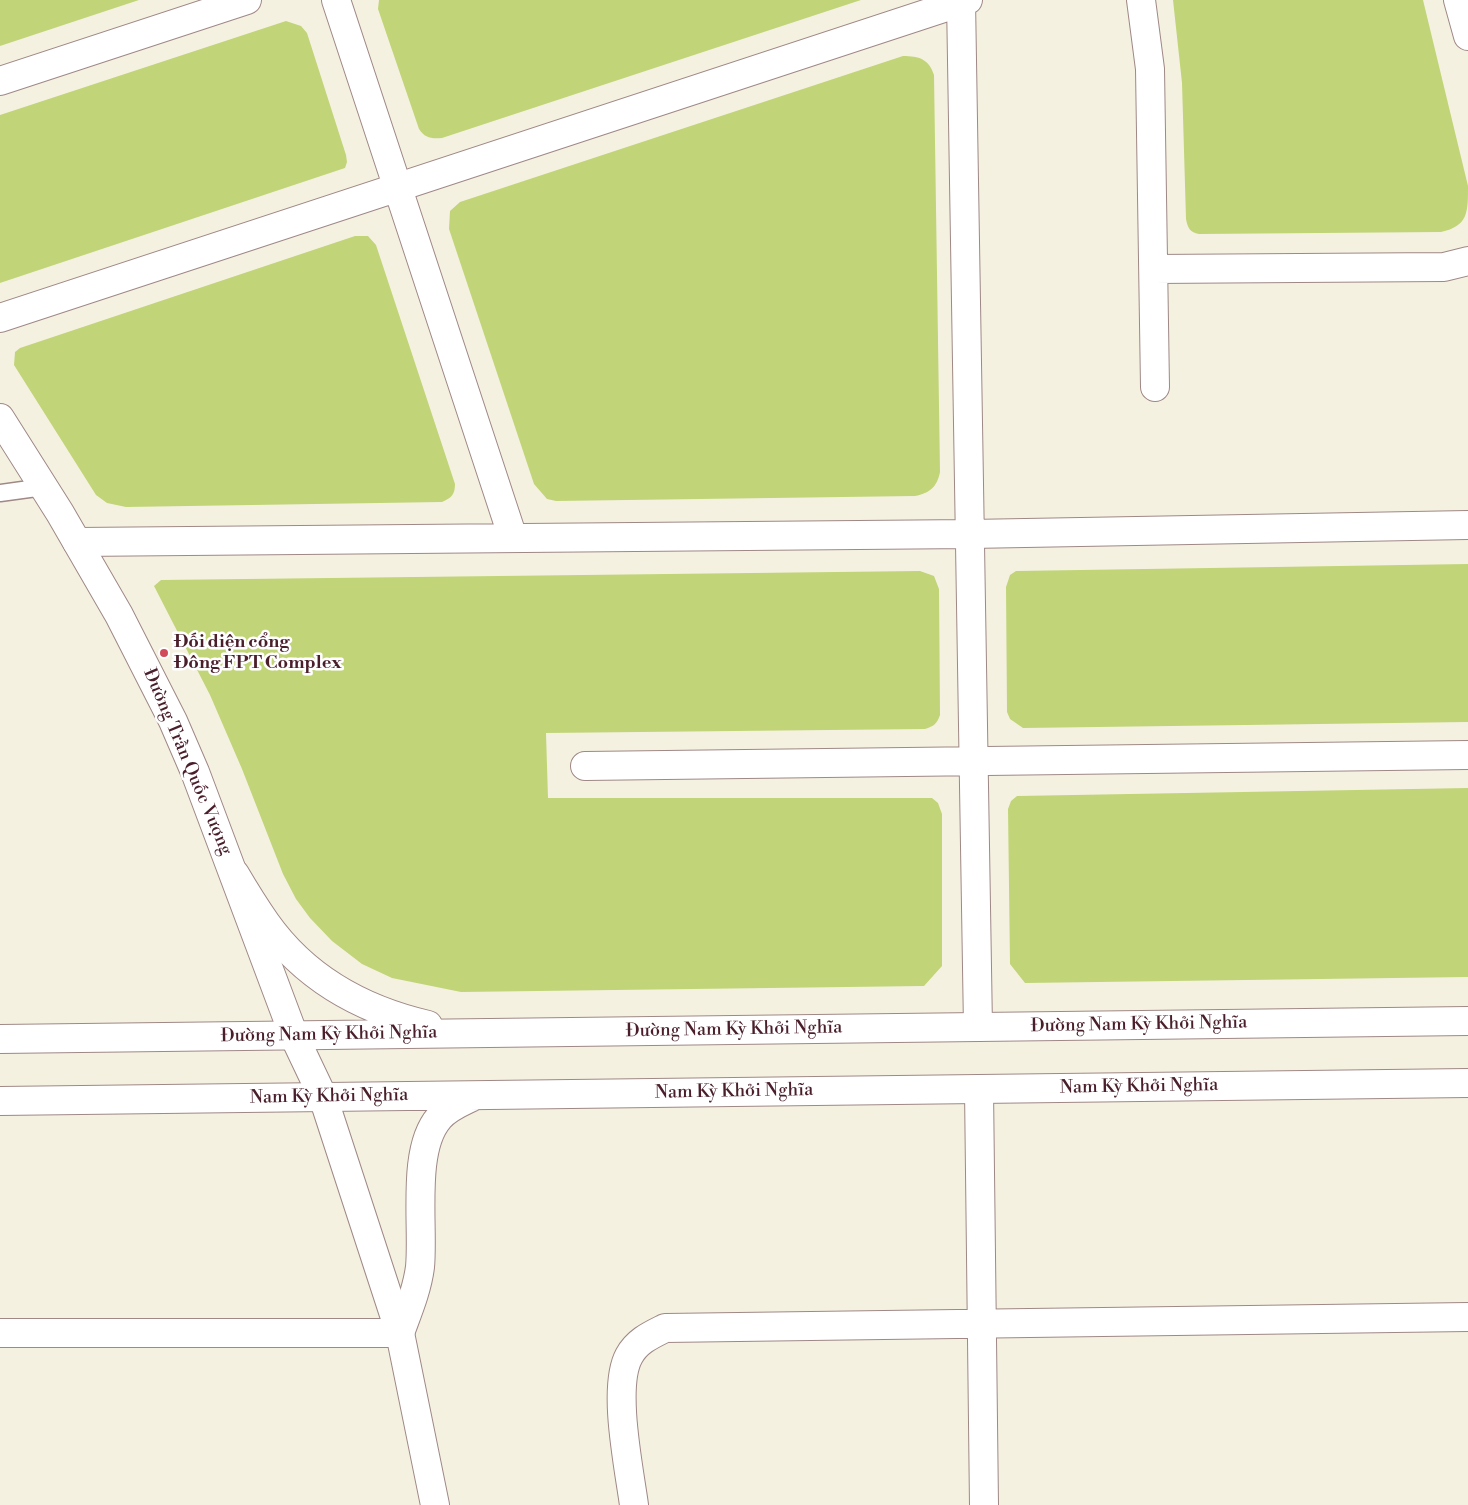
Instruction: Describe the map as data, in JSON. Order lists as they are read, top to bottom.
{
  "streets": {
    "street": ["Đường Trần Quốc Vượng", "Đường Nam Kỳ Khởi Nghĩa", "Nam Kỳ Khởi Nghĩa"]
  },
  "crossings": [
    ["Đường Trần Quốc Vượng", "Đường Nam Kỳ Khởi Nghĩa"],
    ["Đường Trần Quốc Vượng", "Nam Kỳ Khởi Nghĩa"]
  ],
  "places": ["Đối diện cổng Đông FPT Complex"]
}
